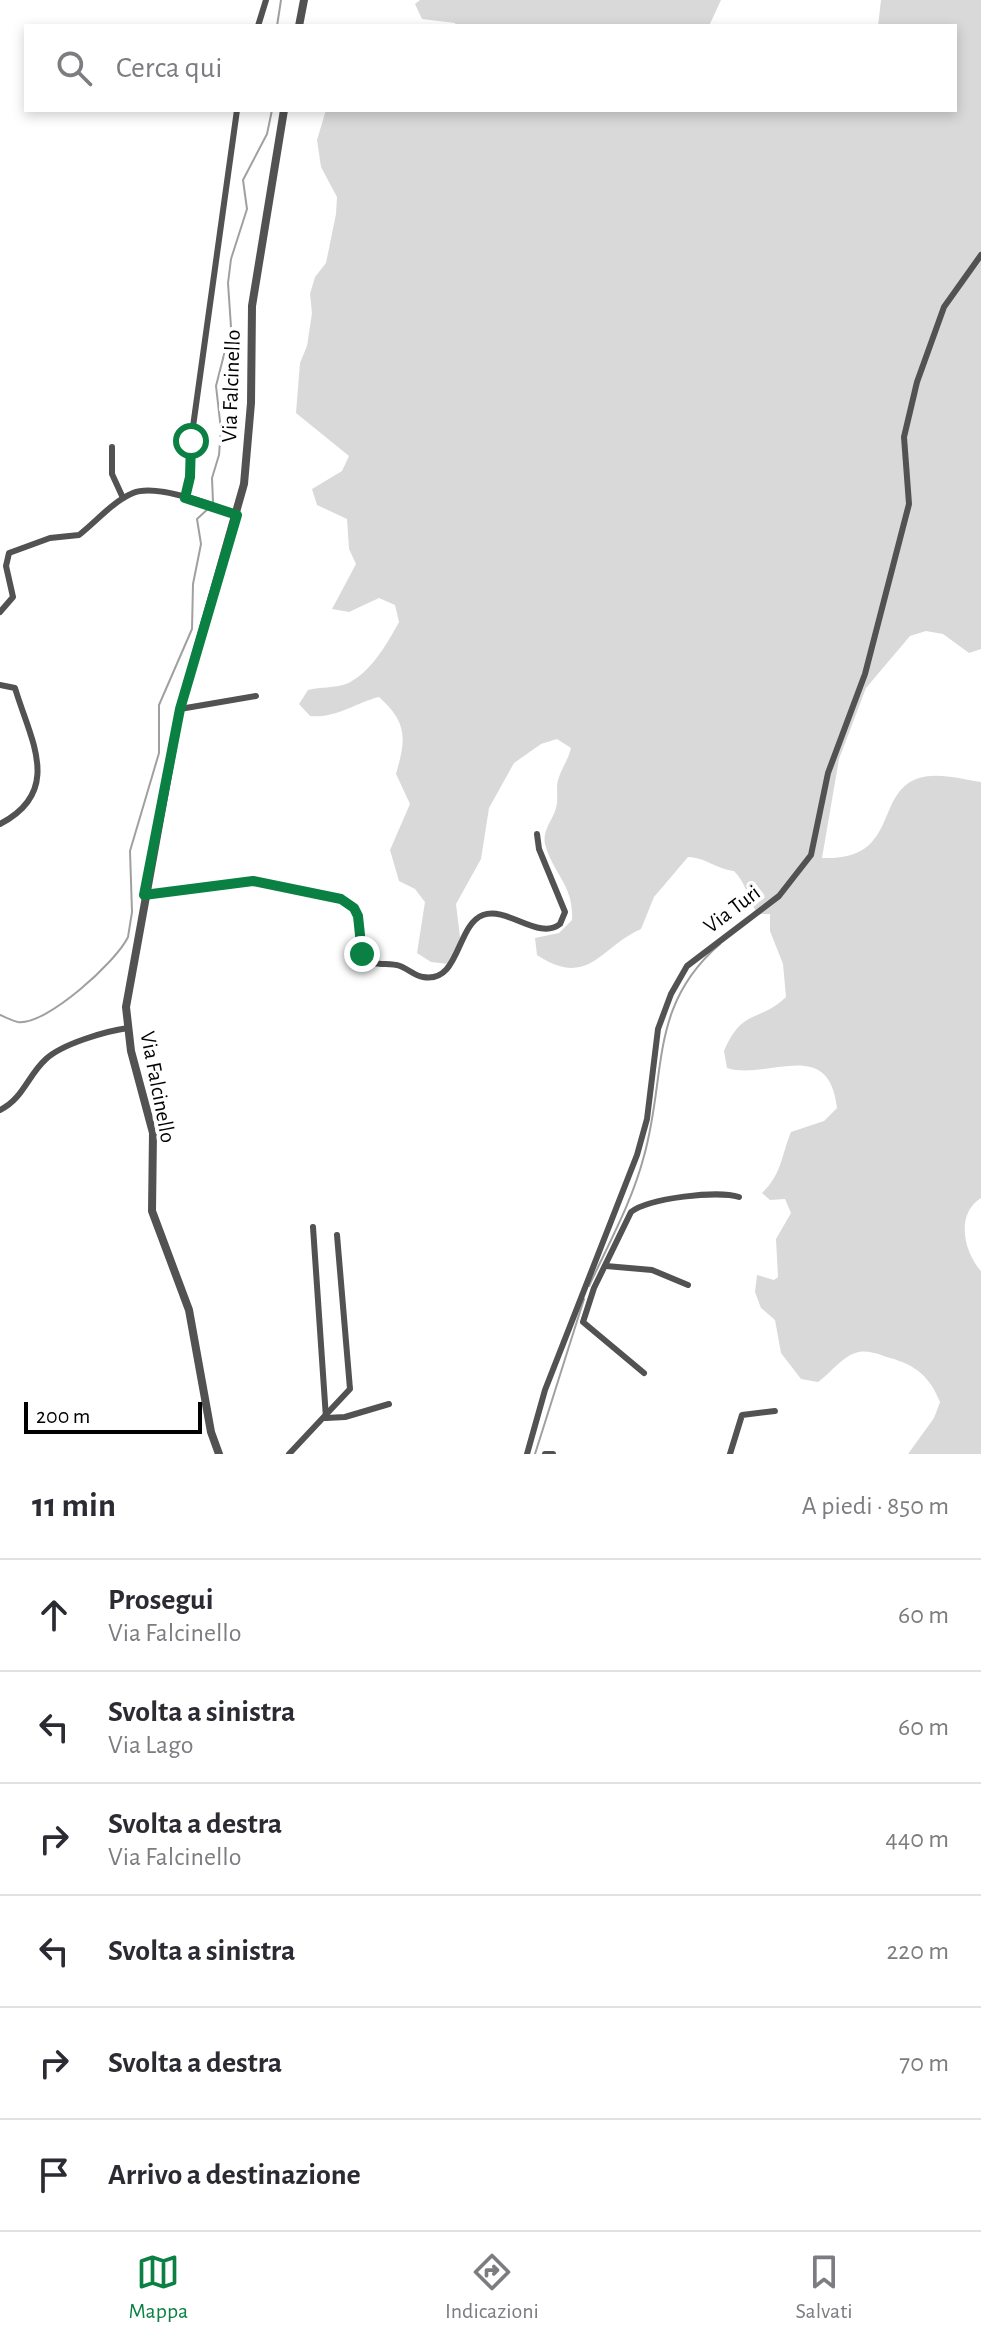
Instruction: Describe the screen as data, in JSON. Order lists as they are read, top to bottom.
{
  "streets": {
    "street": ["Via Falcinello", "Via Turi"]
  },
  "scale_bar": "200 m",
  "page": {
    "search": "Cerca qui",
    "scale": "200 m",
    "heading": ["11 min", "A piedi · 850 m"],
    "list": [
      ["Prosegui", "Via Falcinello", "60 m"],
      ["Svolta a sinistra", "Via Lago", "60 m"],
      ["Svolta a destra", "Via Falcinello", "440 m"],
      ["Svolta a sinistra", "220 m"],
      ["Svolta a destra", "70 m"],
      "Arrivo a destinazione"
    ],
    "nav": ["Mappa", "Indicazioni", "Salvati"]
  }
}
